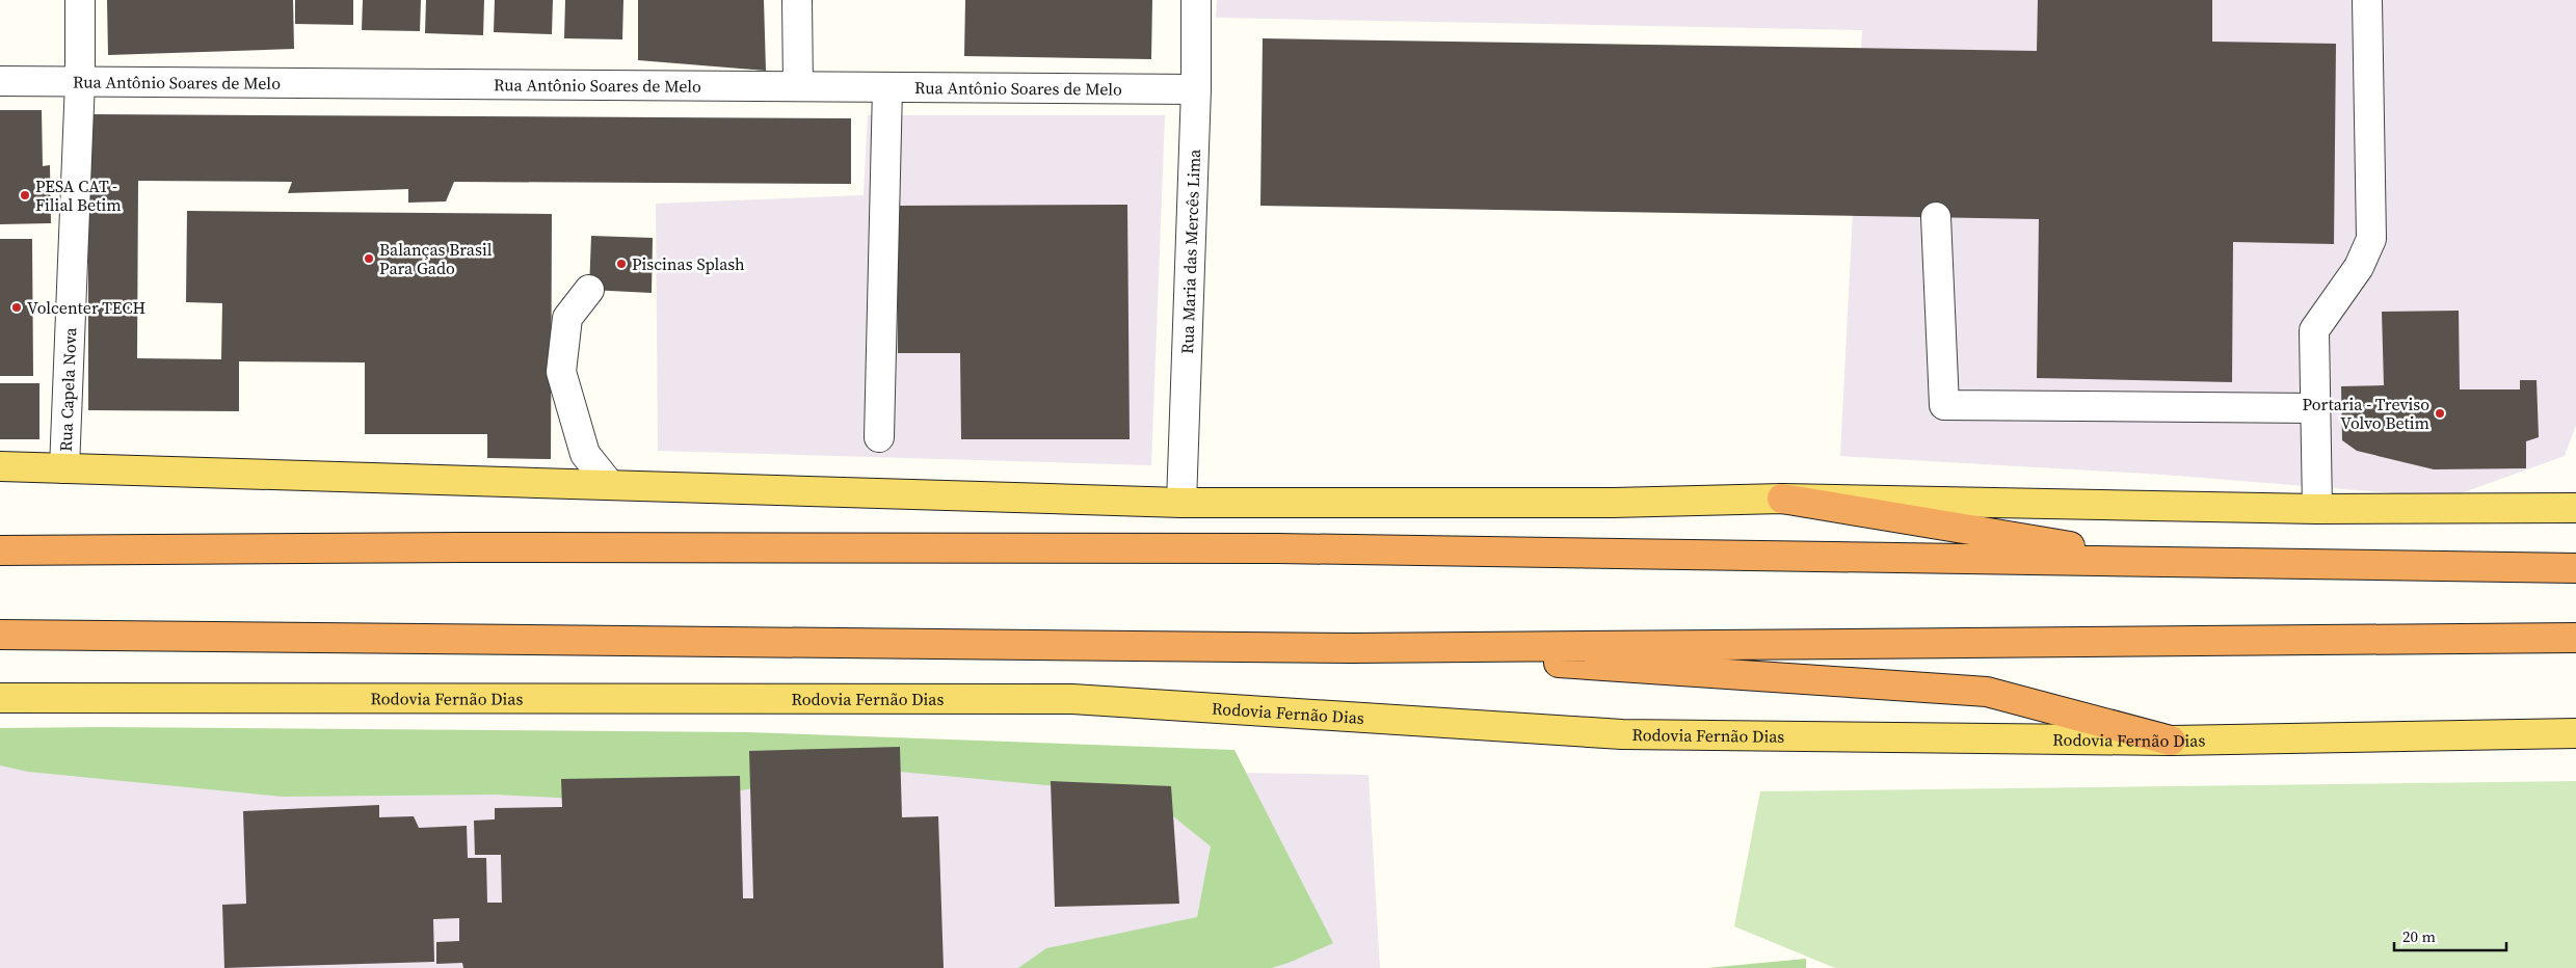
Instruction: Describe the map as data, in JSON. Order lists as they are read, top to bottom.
{
  "streets": {
    "main road": ["Rodovia Fernão Dias"],
    "street": ["Rua Antônio Soares de Melo", "Rua Maria das Mercês Lima", "Rua Capela Nova"]
  },
  "crossings": [
    ["Rua Antônio Soares de Melo", "Rua Maria das Mercês Lima"],
    ["Rua Antônio Soares de Melo", "Rua Capela Nova"]
  ],
  "places": [
    "PESA CAT - Filial Betim",
    "Balanças Brasil Para Gado",
    "Piscinas Splash",
    "Volcenter TECH",
    "Portaria - Treviso Volvo Betim"
  ],
  "scale_bar": "20 m"
}
